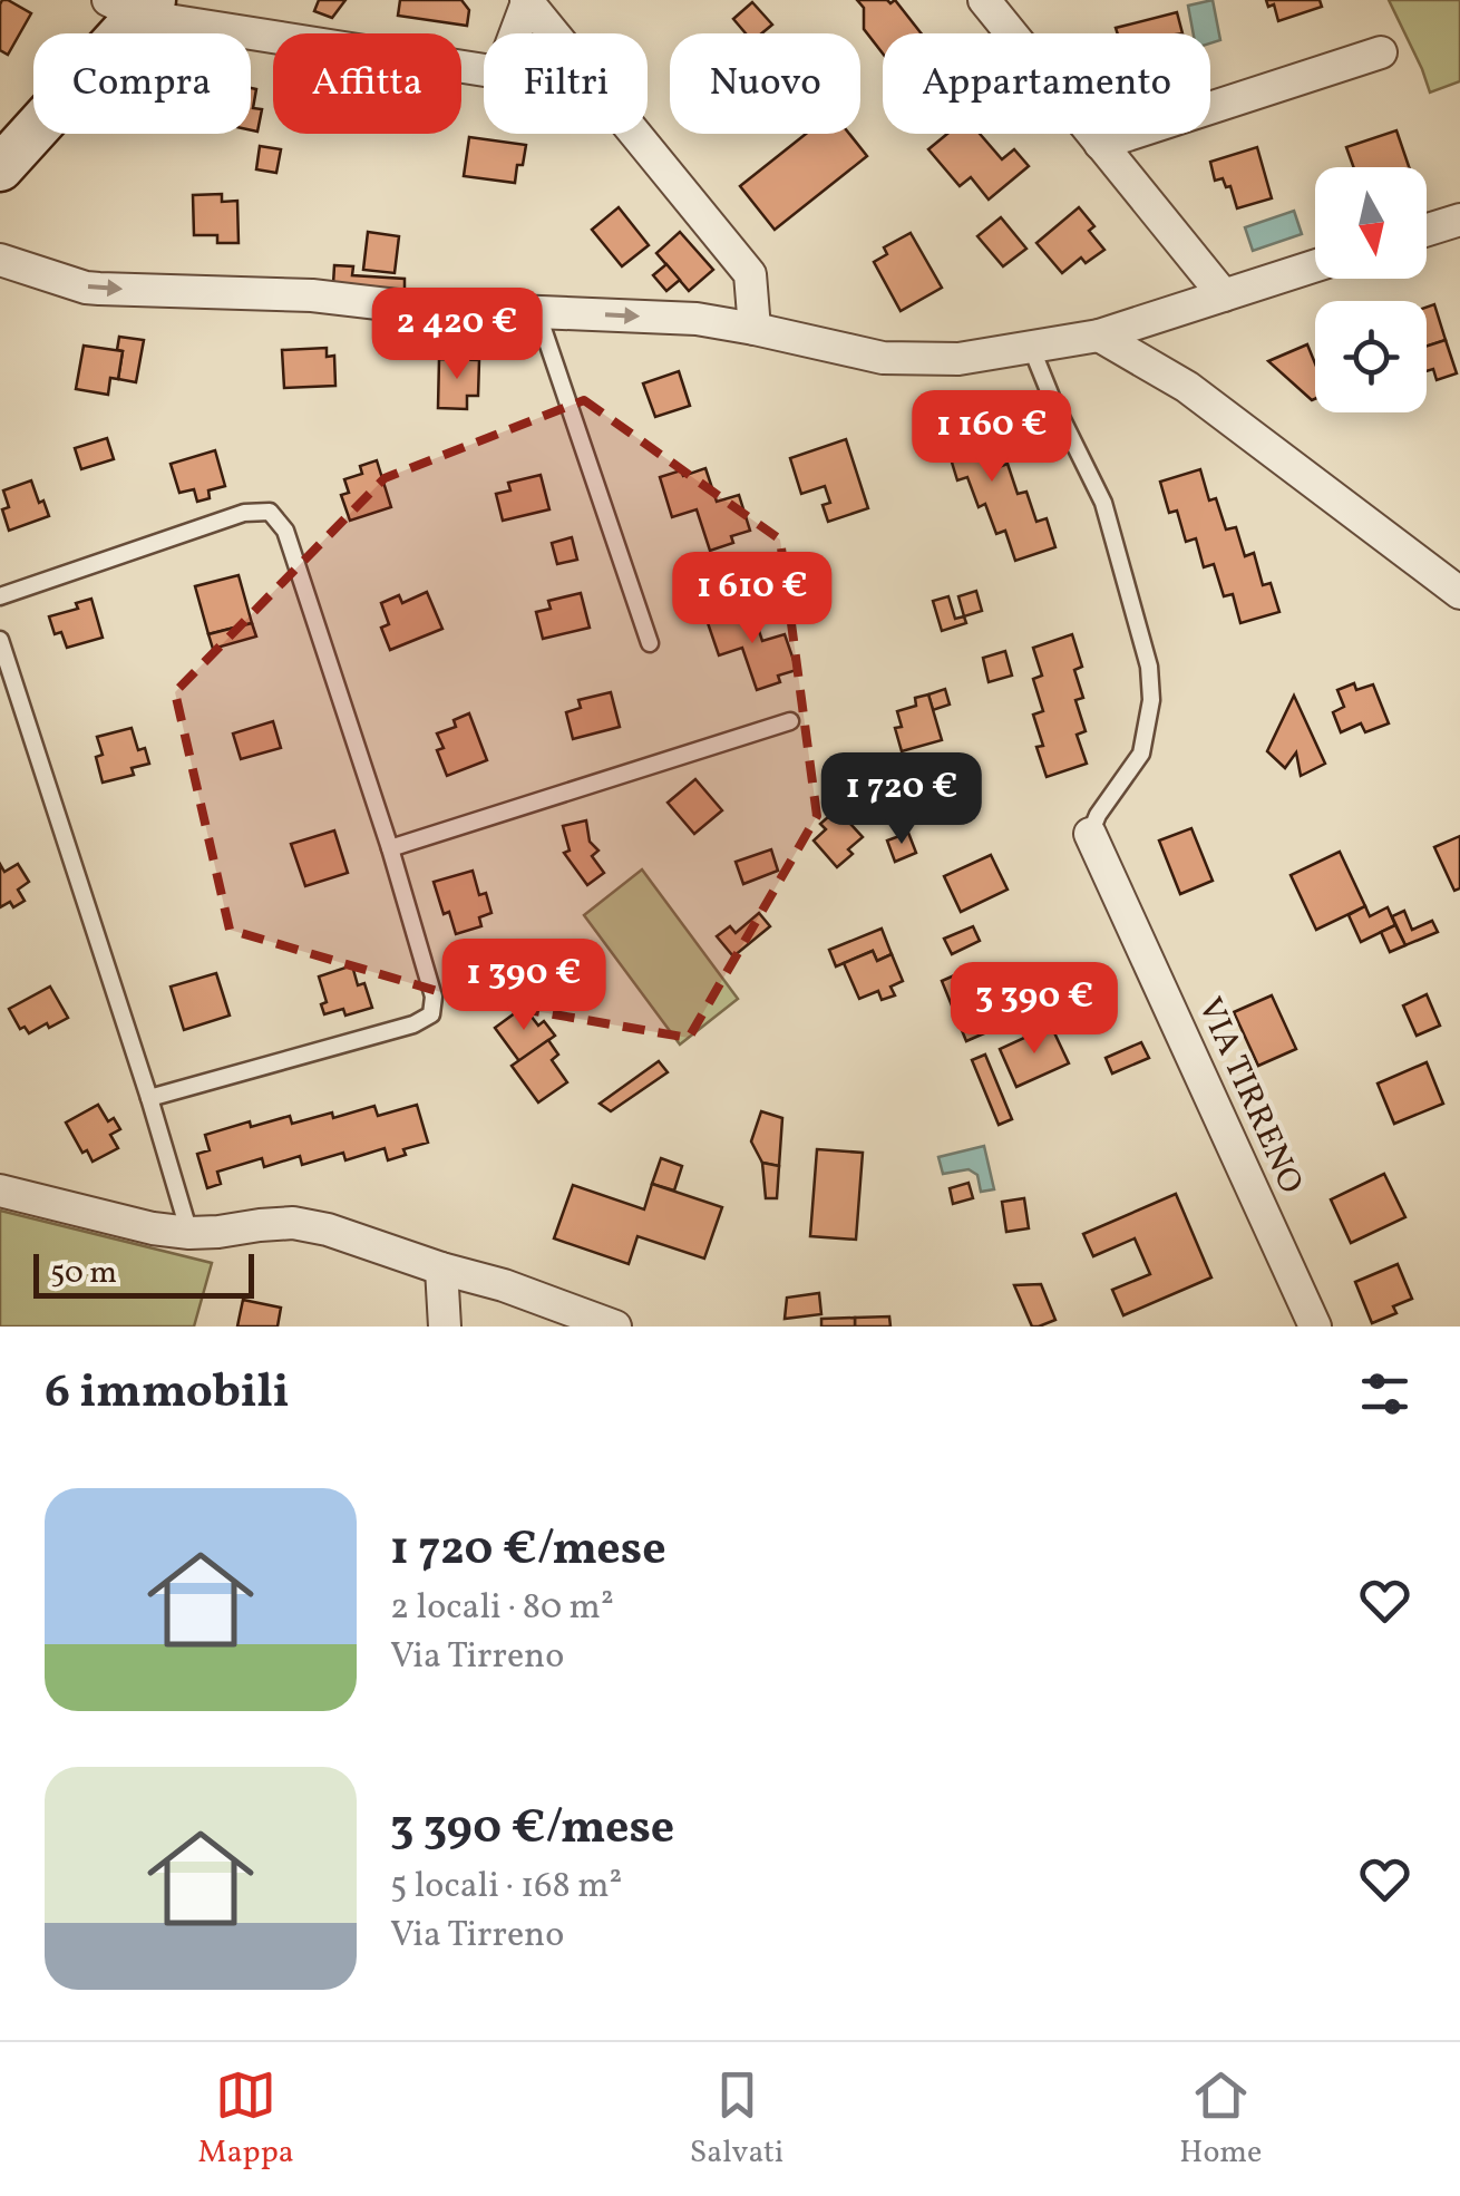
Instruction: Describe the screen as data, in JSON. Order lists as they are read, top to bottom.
{
  "streets": {
    "street": ["VIA TIRRENO"]
  },
  "scale_bar": "50 m",
  "north": "bottom",
  "page": {
    "chip": [
      "Compra",
      "Affitta",
      "Filtri",
      "Nuovo",
      "Appartamento"
    ],
    "price": [
      "2 420 €",
      "1 160 €",
      "1 610 €",
      "1 720 €",
      "1 390 €",
      "3 390 €"
    ],
    "scale": "50 m",
    "heading": "6 immobili",
    "list": [
      {
        "name": "1 720 €/mese",
        "note": "2 locali · 80 m² · Via Tirreno"
      },
      {
        "name": "3 390 €/mese",
        "note": "5 locali · 168 m² · Via Tirreno"
      }
    ],
    "tabs": ["Mappa", "Salvati", "Home"]
  }
}
